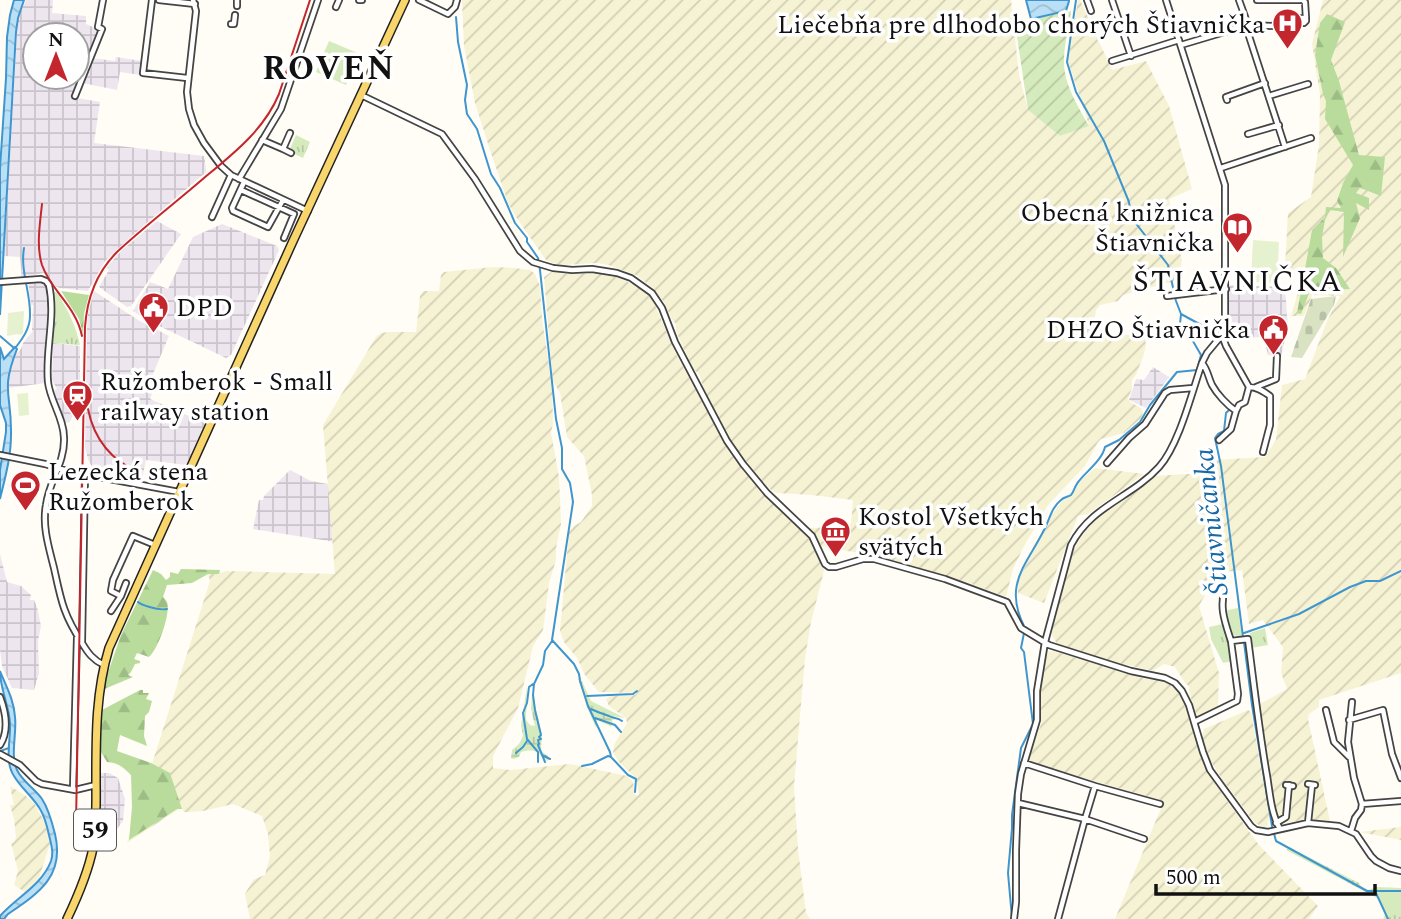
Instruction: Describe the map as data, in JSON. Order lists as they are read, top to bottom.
{
  "streets": {
    "main road": ["59"]
  },
  "districts": ["ROVEŇ", "ŠTIAVNIČKA"],
  "water": ["Štiavničanka"],
  "places": {
    "hospital": ["Liečebňa pre dlhodobo chorých Štiavnička"],
    "library": ["Obecná knižnica Štiavnička"],
    "public building": ["DPD", "DHZO Štiavnička"],
    "station": ["Ružomberok - Small railway station"],
    "sports": ["Lezecká stena Ružomberok"],
    "museum": ["Kostol Všetkých svätých"]
  },
  "scale_bar": "500 m",
  "north": "top"
}
